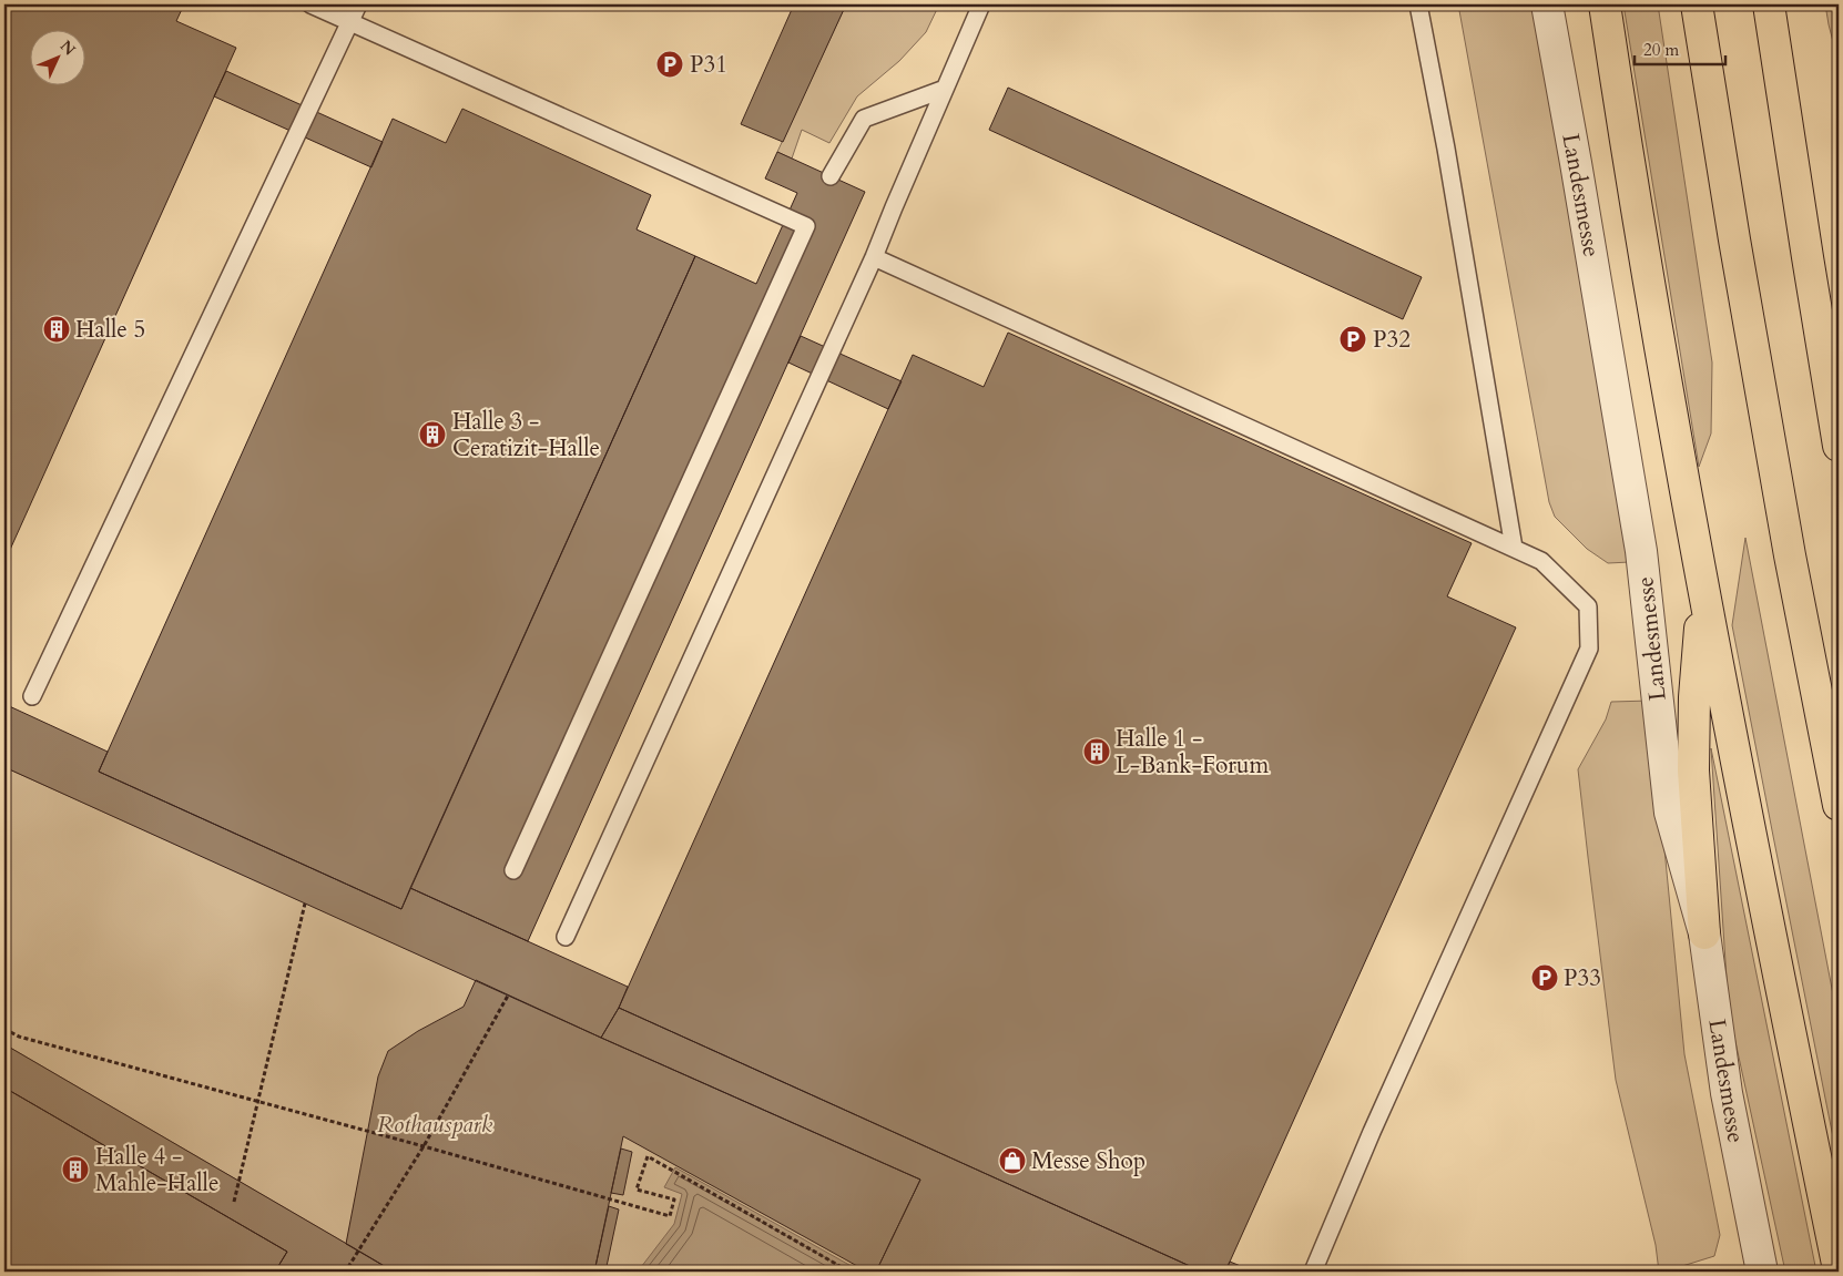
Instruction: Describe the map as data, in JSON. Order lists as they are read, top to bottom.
{
  "streets": {
    "street": ["Landesmesse"]
  },
  "parks": ["Rothauspark"],
  "places": {
    "parking": ["P31", "P32", "P33"],
    "building": [
      "Halle 5",
      "Halle 3 - Ceratizit-Halle",
      "Halle 1 - L-Bank-Forum",
      "Halle 4 - Mahle-Halle"
    ],
    "shop": ["Messe Shop"]
  },
  "scale_bar": "20 m",
  "north": "top right"
}
